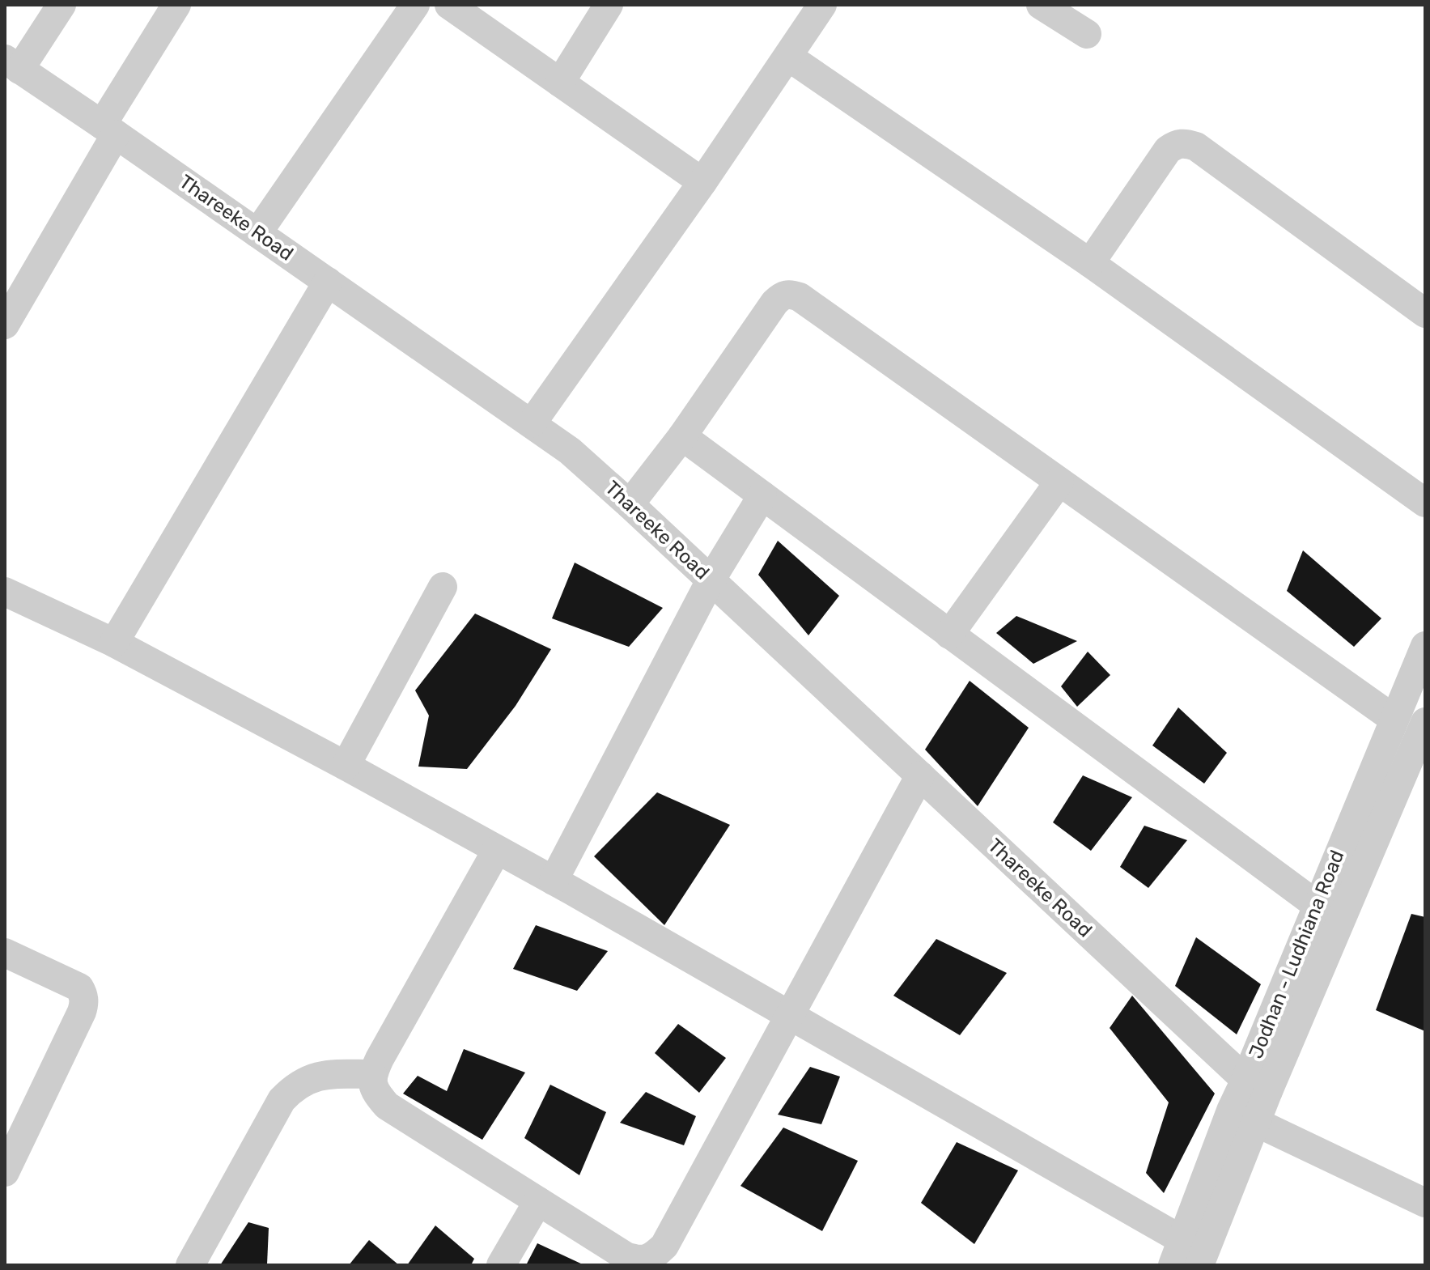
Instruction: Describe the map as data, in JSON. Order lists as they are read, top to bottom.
{
  "streets": {
    "street": ["Thareeke Road", "Jodhan - Ludhiana Road"]
  },
  "crossings": [
    ["Thareeke Road", "Jodhan - Ludhiana Road"]
  ]
}
